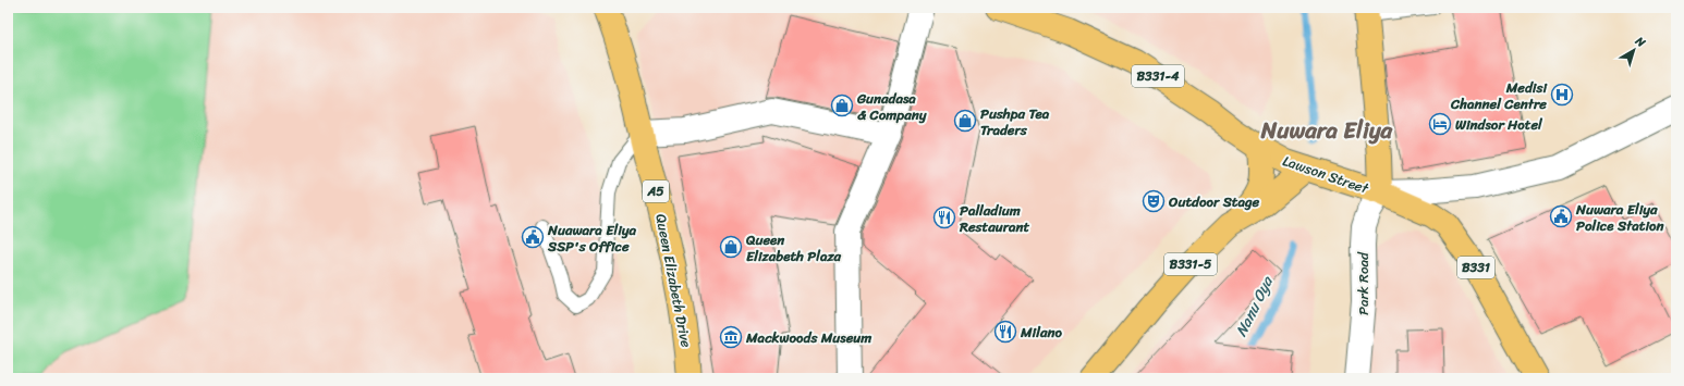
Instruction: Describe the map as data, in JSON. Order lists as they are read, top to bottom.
{
  "streets": {
    "main road": [
      "B331-4",
      "Lawson Street",
      "A5",
      "B331-5",
      "B331",
      "Queen Elizabeth Drive"
    ],
    "street": ["Park Road"]
  },
  "crossings": [
    ["Lawson Street", "B331-5"],
    ["Lawson Street", "B331"],
    ["Lawson Street", "Park Road"],
    ["B331", "Park Road"]
  ],
  "districts": ["Nuwara Eliya"],
  "water": ["Nanu Oya"],
  "places": {
    "hospital": ["Medisi Channel Centre"],
    "shop": ["Gunadasa & Company", "Pushpa Tea Traders", "Queen Elizabeth Plaza"],
    "hotel": ["Windsor Hotel"],
    "theatre": ["Outdoor Stage"],
    "public building": ["Nuwara Eliya Police Station", "Nuawara Eliya SSP's Office"],
    "restaurant": ["Palladium Restaurant", "Milano"],
    "museum": ["Mackwoods Museum"]
  },
  "north": "top right"
}
